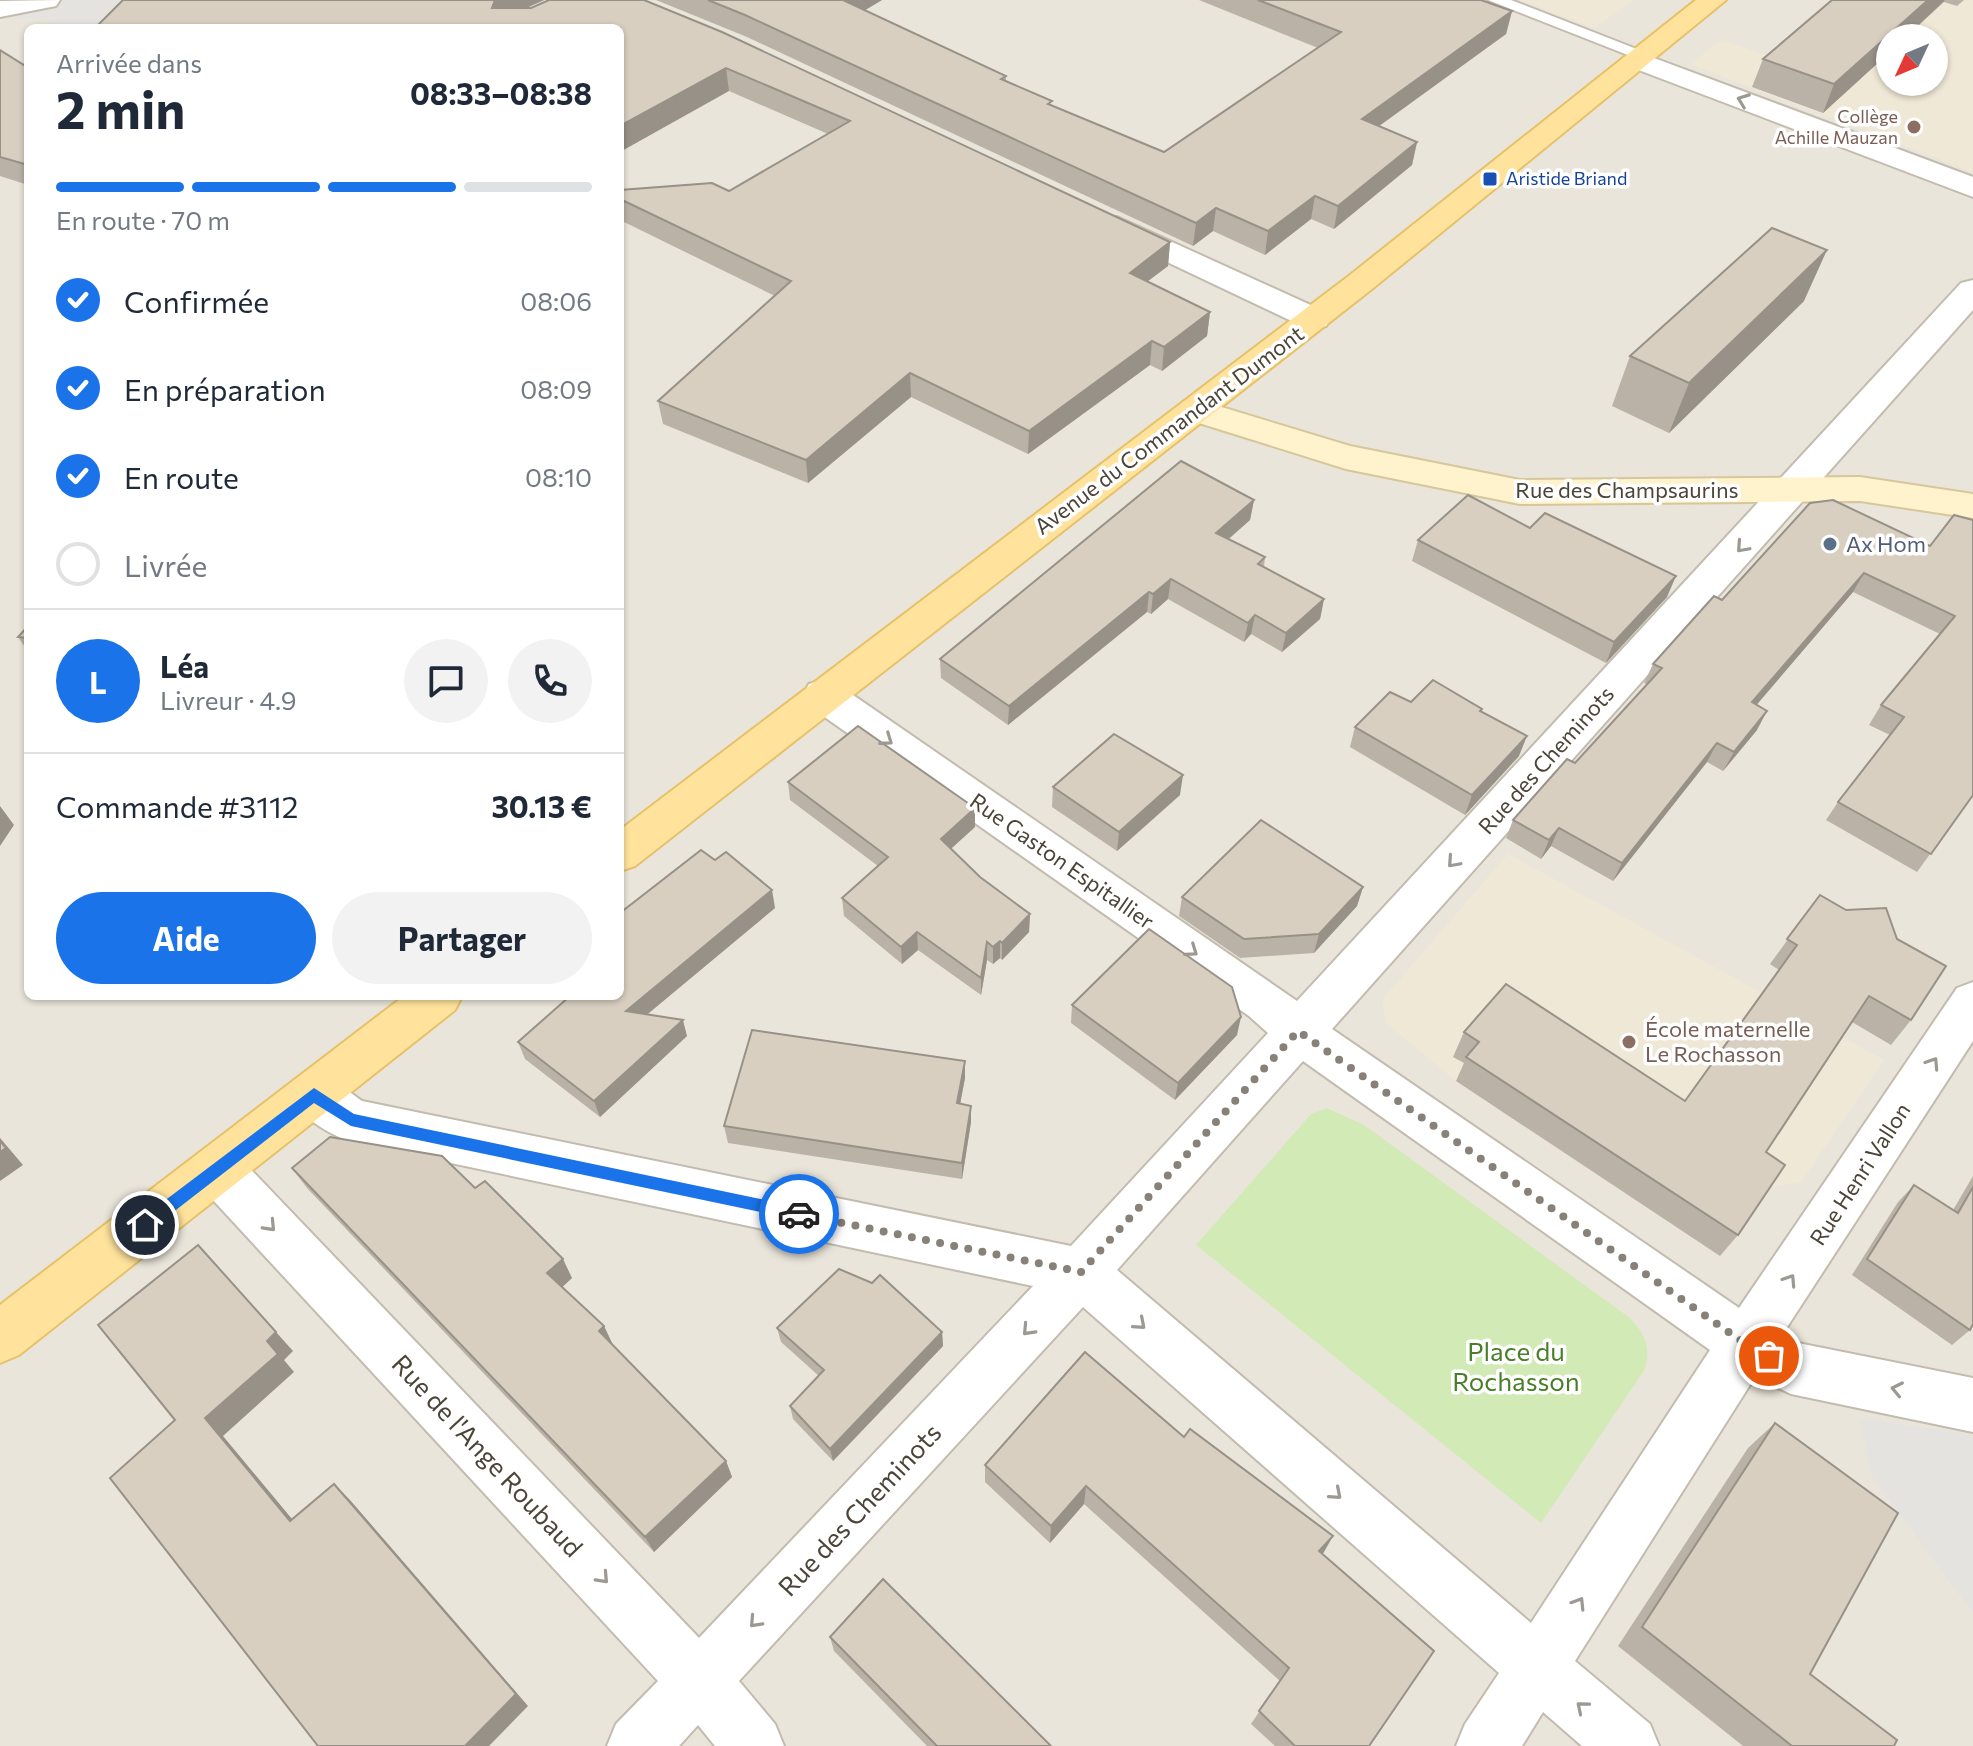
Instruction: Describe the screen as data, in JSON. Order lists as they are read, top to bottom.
{
  "streets": {
    "main road": ["Avenue du Commandant Dumont", "Rue des Champsaurins"],
    "street": [
      "Rue des Cheminots",
      "Rue Gaston Espitallier",
      "Rue Henri Vallon",
      "Rue de l'Ange Roubaud"
    ]
  },
  "crossings": [
    ["Avenue du Commandant Dumont", "Rue des Champsaurins"],
    ["Avenue du Commandant Dumont", "Rue Gaston Espitallier"],
    ["Rue des Champsaurins", "Rue des Cheminots"],
    ["Rue des Cheminots", "Rue Gaston Espitallier"],
    ["Rue des Cheminots", "Rue de l'Ange Roubaud"]
  ],
  "one_way": ["Rue des Cheminots", "Rue Henri Vallon", "Rue de l'Ange Roubaud"],
  "parks": ["Place du Rochasson"],
  "places": {
    "other": ["Collège Achille Mauzan", "Ax Hom", "École maternelle Le Rochasson"],
    "transit": ["Aristide Briand"]
  },
  "north": "bottom left",
  "page": {
    "heading": ["2 min", "Arrivée dans", "08:33–08:38"],
    "panel": [
      "Léa",
      "Livreur · 4.9",
      "Commande #3112",
      "30.13 €"
    ],
    "bar": "En route · 70 m",
    "list": [
      ["Confirmée", "08:06"],
      ["En préparation", "08:09"],
      ["En route", "08:10"],
      "Livrée"
    ],
    "round": "L",
    "buttons": ["Aide", "Partager"]
  }
}
